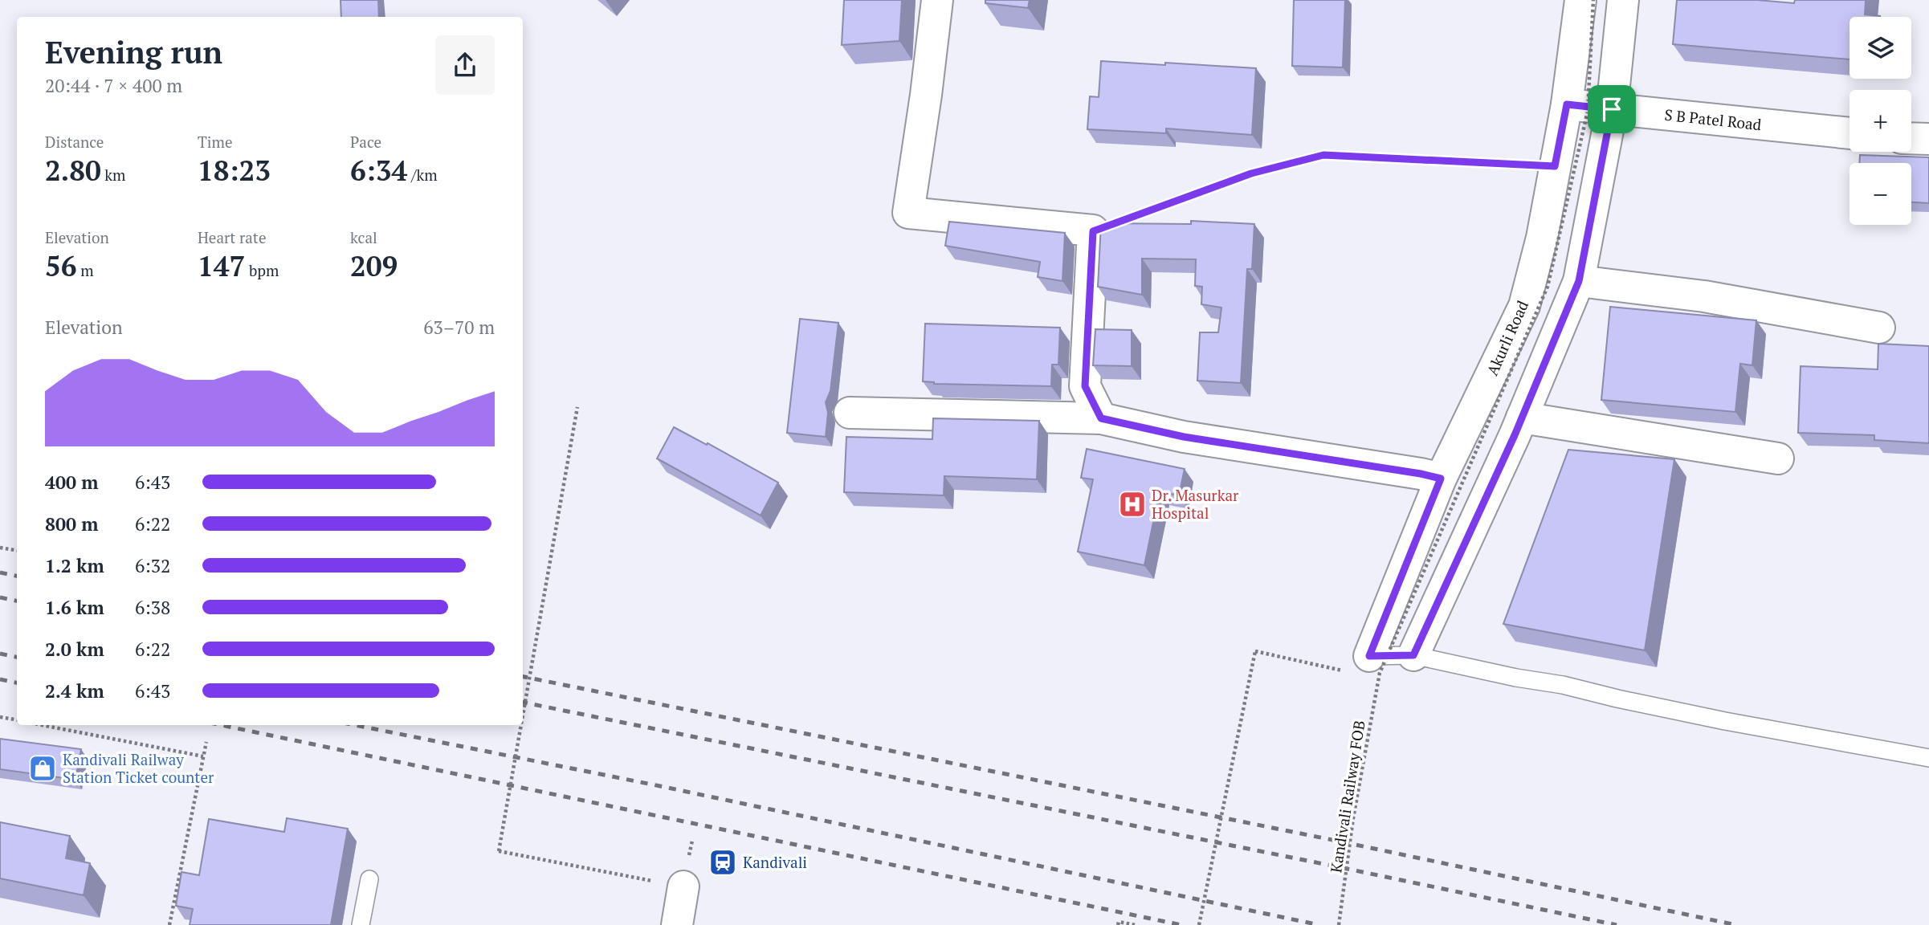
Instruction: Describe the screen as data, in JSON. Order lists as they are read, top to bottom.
{
  "streets": {
    "street": ["S B Patel Road", "Akurli Road"],
    "path": ["Kandivali Railway FOB"]
  },
  "crossings": [
    ["S B Patel Road", "Akurli Road"],
    ["Akurli Road", "Kandivali Railway FOB"]
  ],
  "places": {
    "hospital": ["Dr. Masurkar Hospital"],
    "shop": ["Kandivali Railway Station Ticket counter"],
    "station": ["Kandivali"]
  },
  "page": {
    "map_buttons": ["+", "−"],
    "heading": ["Evening run", "20:44 · 7 × 400 m"],
    "stats": [
      ["Distance", "2.80 km"],
      ["Time", "18:23"],
      ["Pace", "6:34 /km"],
      ["Elevation", "56 m"],
      ["Heart rate", "147 bpm"],
      ["kcal", "209"]
    ],
    "chart": ["Elevation", "63–70 m"],
    "list": [
      {
        "name": "400 m",
        "note": "6:43"
      },
      {
        "name": "800 m",
        "note": "6:22"
      },
      {
        "name": "1.2 km",
        "note": "6:32"
      },
      {
        "name": "1.6 km",
        "note": "6:38"
      },
      {
        "name": "2.0 km",
        "note": "6:22"
      },
      {
        "name": "2.4 km",
        "note": "6:43"
      }
    ]
  }
}
